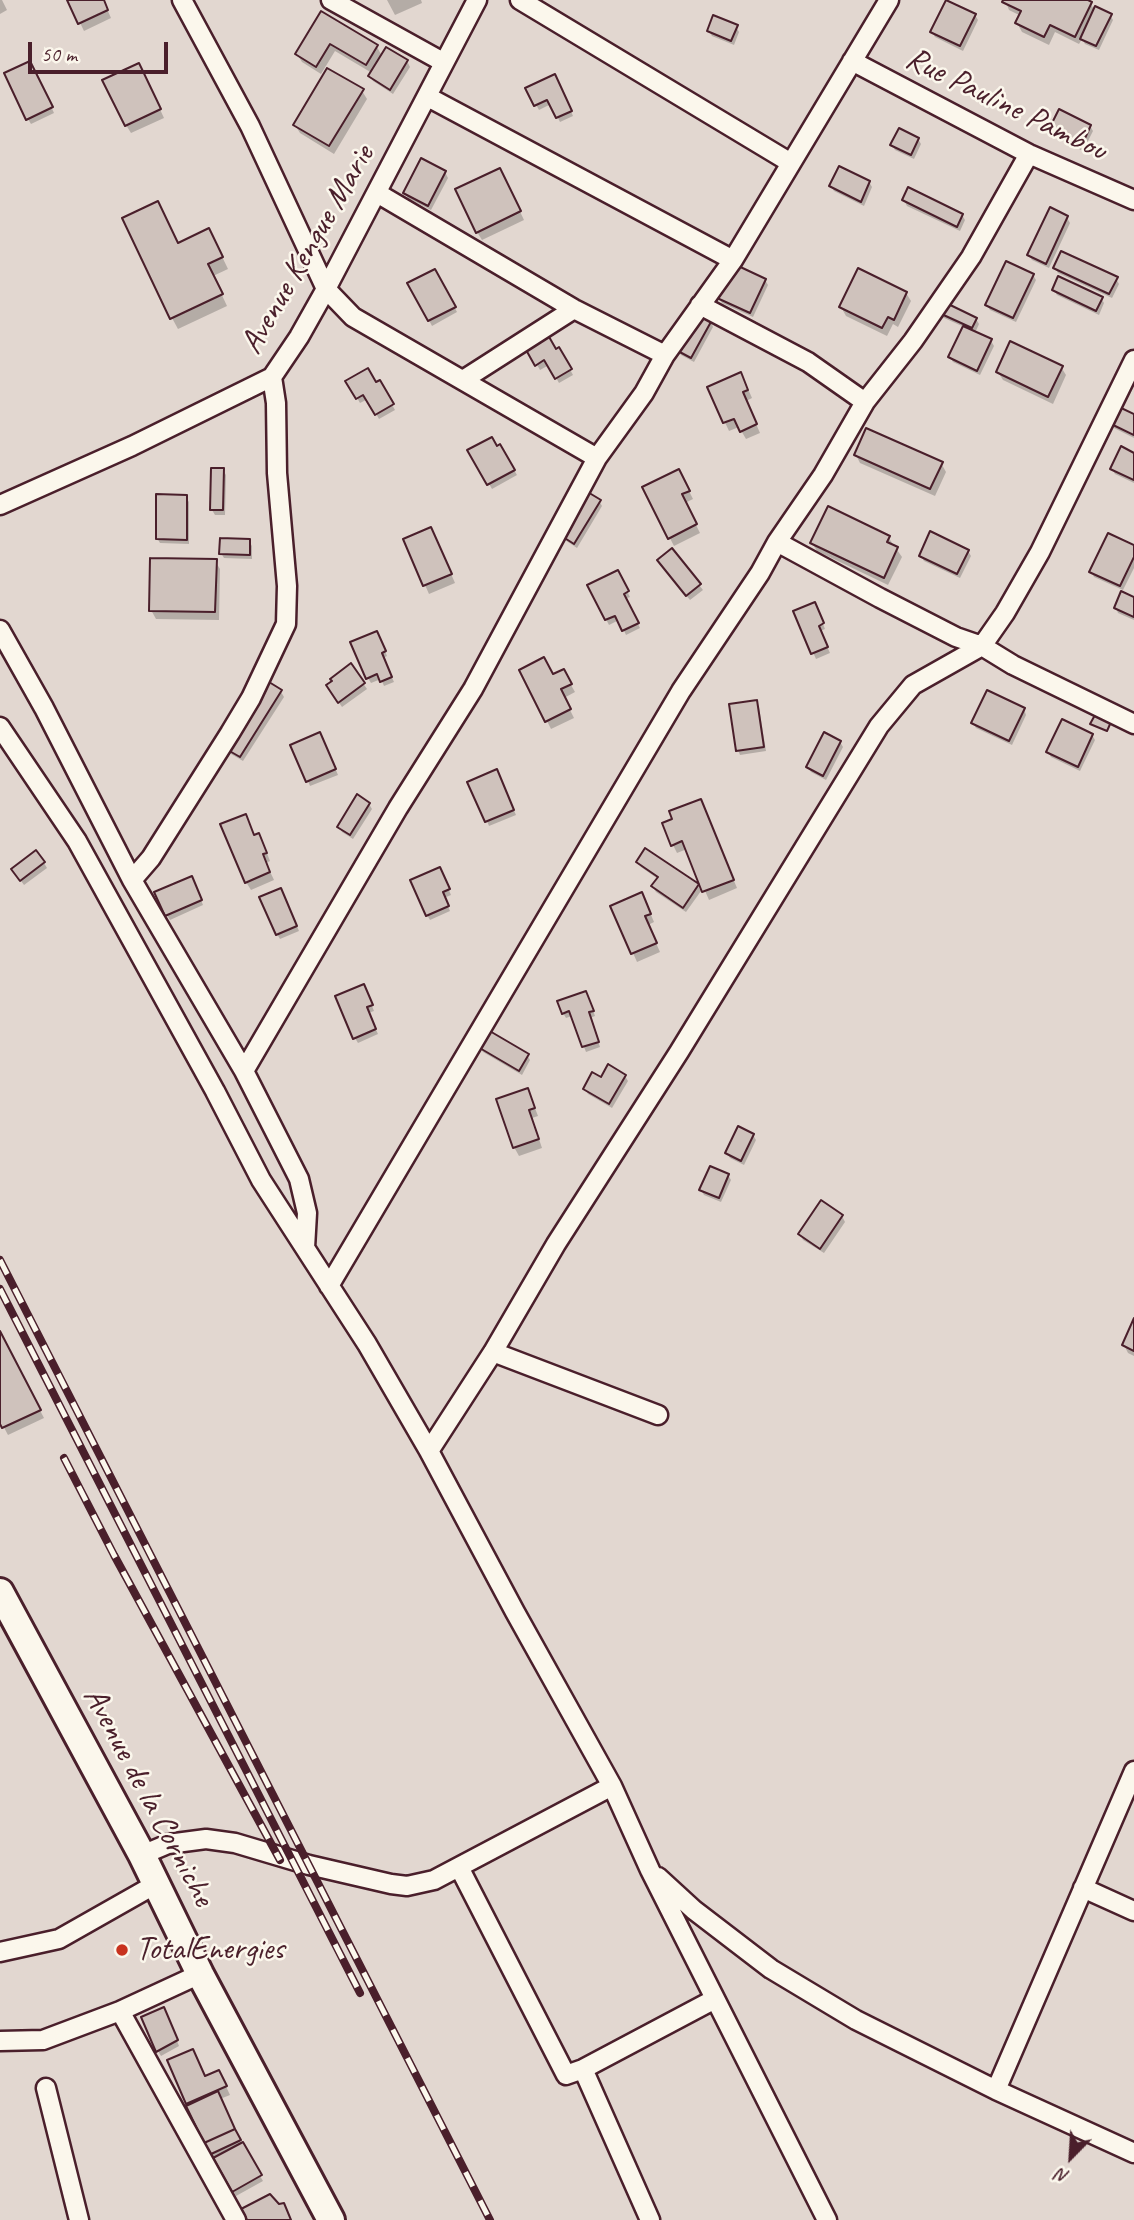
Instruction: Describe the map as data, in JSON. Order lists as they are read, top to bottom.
{
  "streets": {
    "street": ["Rue Pauline Pambou", "Avenue Kengue Marie", "Avenue de la Corniche"]
  },
  "places": ["TotalEnergies"],
  "scale_bar": "50 m",
  "north": "bottom left"
}
